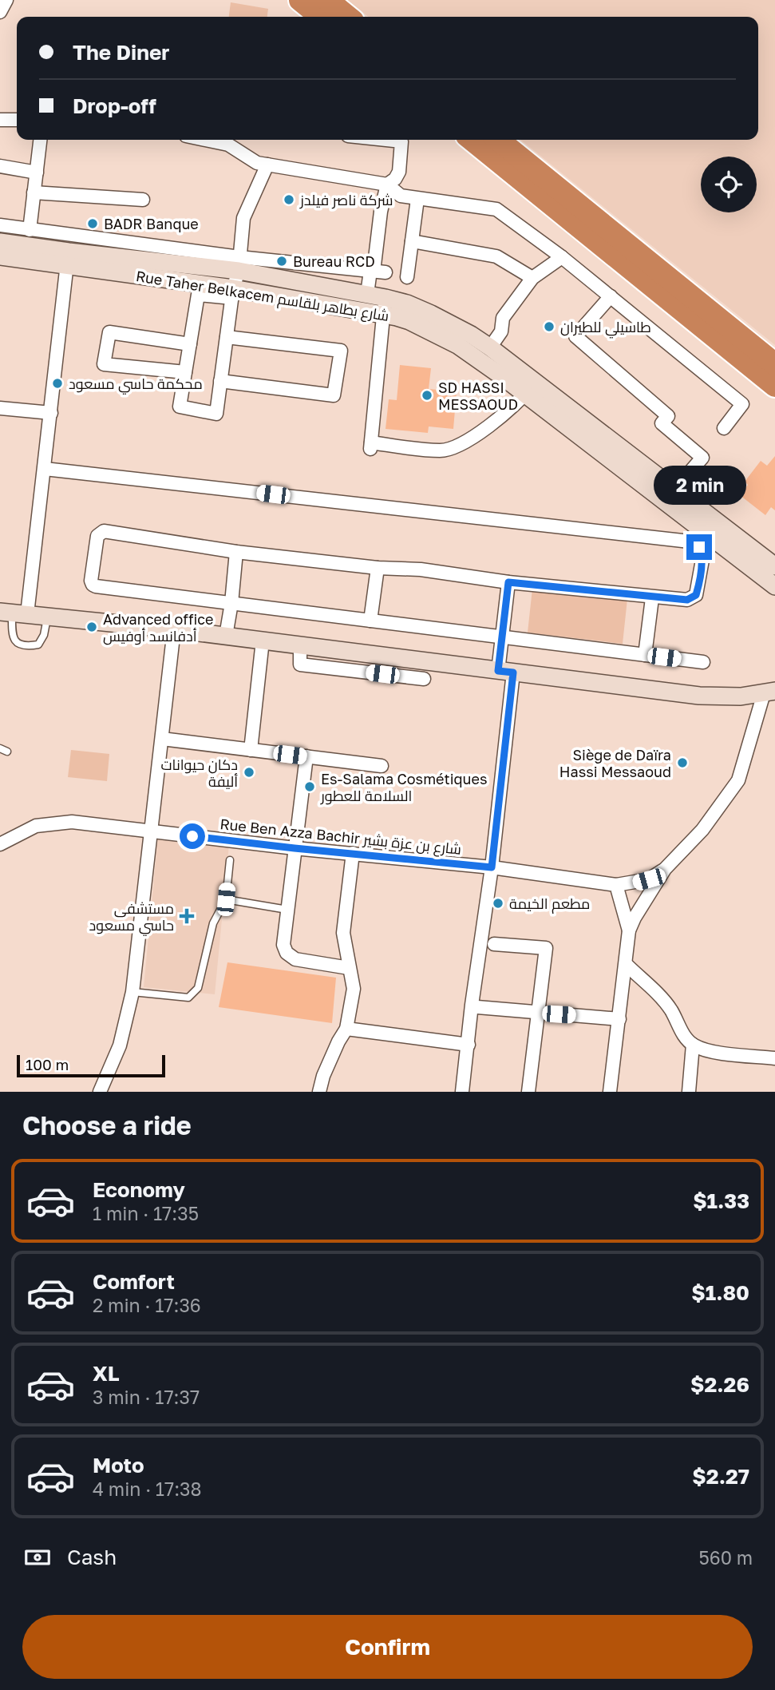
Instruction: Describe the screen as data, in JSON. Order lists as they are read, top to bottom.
{
  "streets": {
    "main road": ["Rue Taher Belkacem شارع بطاهر بلقاسم"],
    "street": ["Rue Ben Azza Bachir شارع بن عزة بشير"]
  },
  "places": {
    "other": [
      "شركة ناصر فيلدز",
      "BADR Banque",
      "Bureau RCD",
      "طاسيلي للطيران",
      "محكمة حاسي مسعود",
      "SD HASSI MESSAOUD",
      "Advanced office أدفانسد أوفيس",
      "Siège de Daïra Hassi Messaoud",
      "دكان حيوانات أليفة",
      "Es-Salama Cosmétiques السلامة للعطور",
      "مطعم الخيمة"
    ],
    "health": ["مستشفى حاسي مسعود"]
  },
  "scale_bar": "100 m",
  "page": {
    "banner": ["The Diner", "Drop-off"],
    "bubble": "2 min",
    "scale": "100 m",
    "heading": "Choose a ride",
    "list": [
      {
        "name": "Economy",
        "note": "1 min · 17:35",
        "value": "$1.33"
      },
      {
        "name": "Comfort",
        "note": "2 min · 17:36",
        "value": "$1.80"
      },
      {
        "name": "XL",
        "note": "3 min · 17:37",
        "value": "$2.26"
      },
      {
        "name": "Moto",
        "note": "4 min · 17:38",
        "value": "$2.27"
      }
    ],
    "pay": ["Cash", "560 m"],
    "buttons": "Confirm"
  }
}
